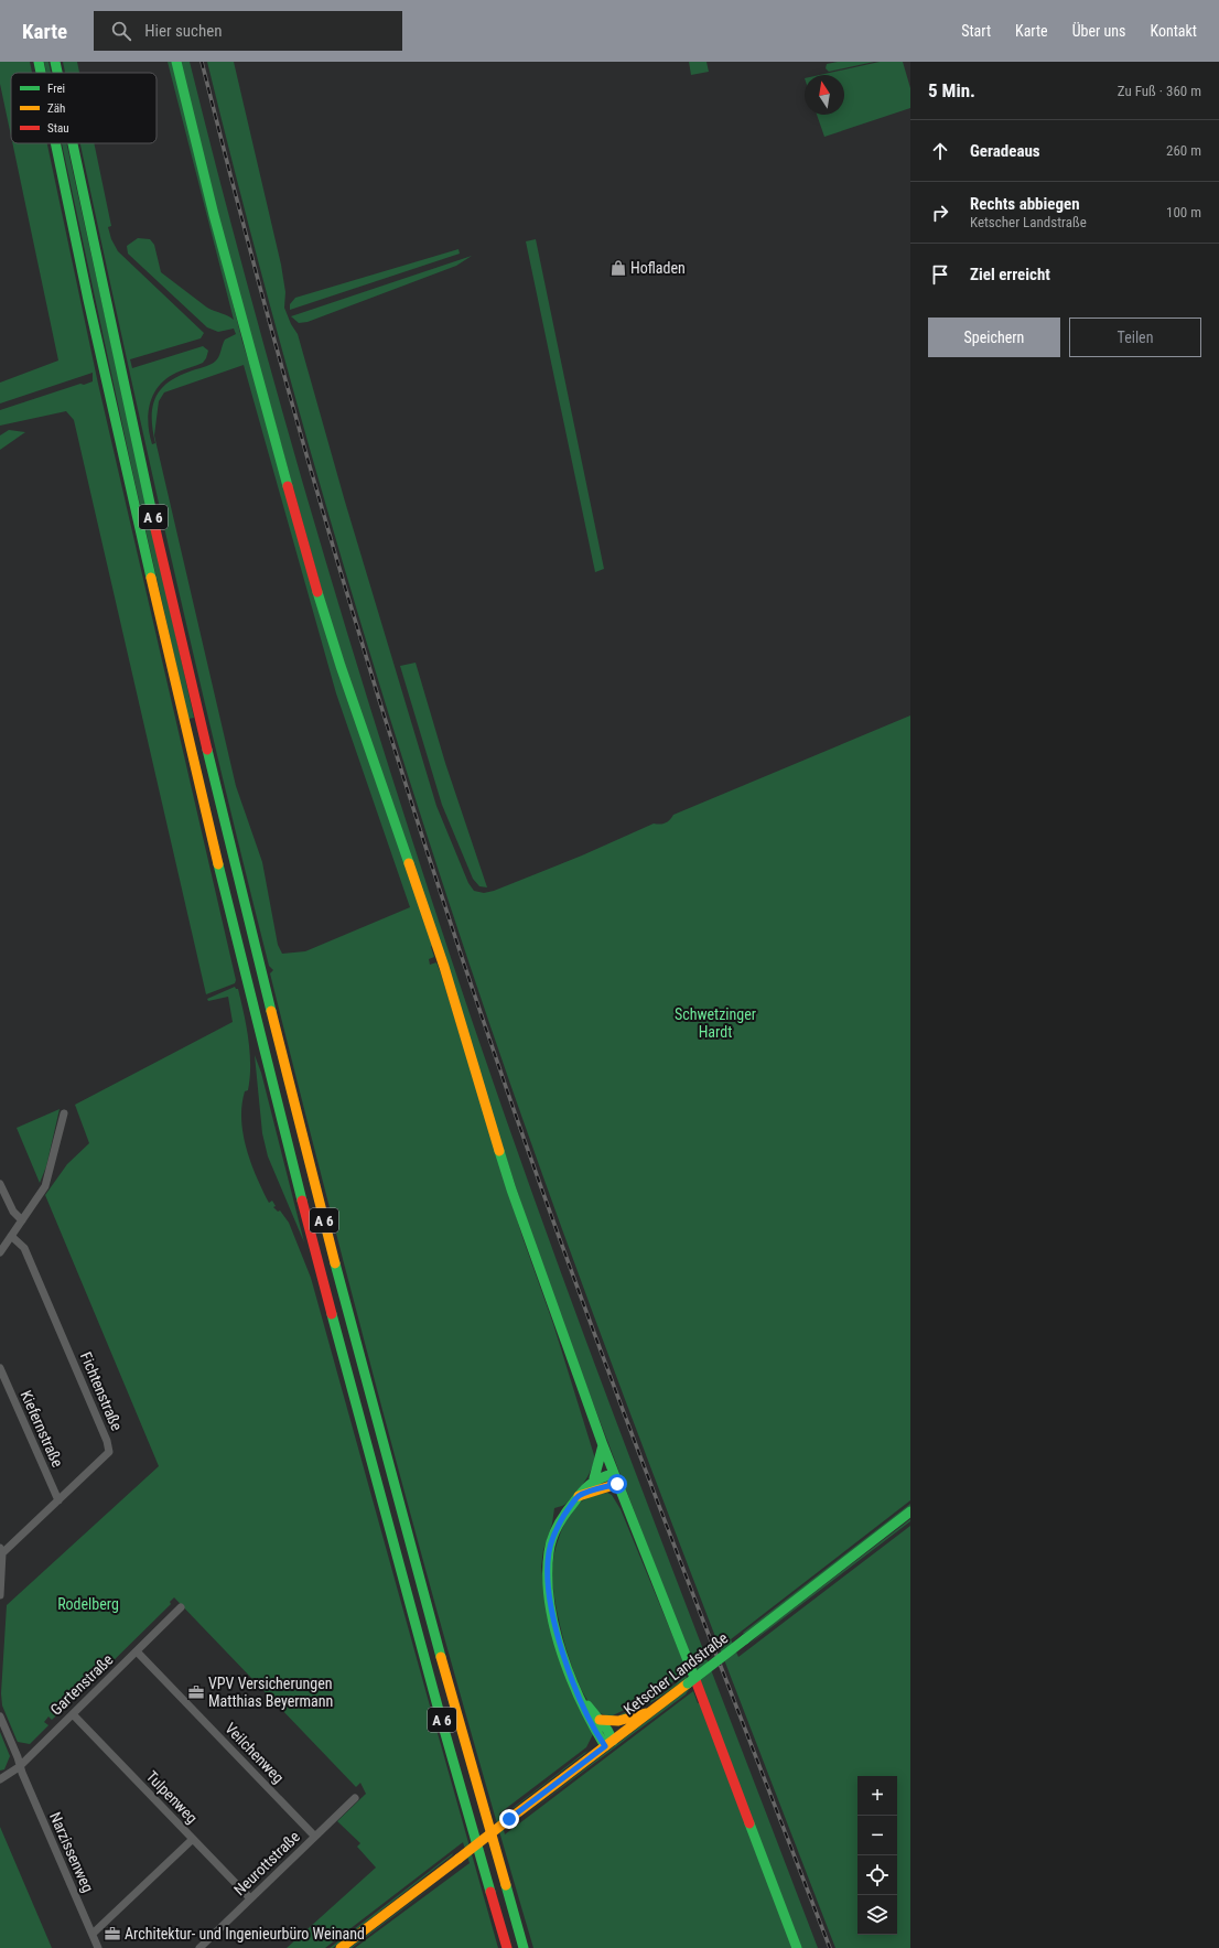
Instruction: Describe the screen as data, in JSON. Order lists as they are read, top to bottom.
{
  "streets": {
    "main road": ["A 6", "Ketscher Landstraße"],
    "street": [
      "Fichtenstraße",
      "Kiefernstraße",
      "Gartenstraße",
      "Veilchenweg",
      "Tulpenweg",
      "Narzissenweg",
      "Neurottstraße"
    ]
  },
  "crossings": [
    ["Fichtenstraße", "Kiefernstraße"],
    ["Gartenstraße", "Veilchenweg"],
    ["Gartenstraße", "Tulpenweg"],
    ["Gartenstraße", "Narzissenweg"],
    ["Veilchenweg", "Neurottstraße"],
    ["Tulpenweg", "Neurottstraße"]
  ],
  "parks": ["Schwetzinger Hardt", "Rodelberg"],
  "places": {
    "shop": ["Hofladen"],
    "office": ["VPV Versicherungen Matthias Beyermann", "Architektur- und Ingenieurbüro Weinand"]
  },
  "legend": ["Frei", "Zäh", "Stau"],
  "north": "top",
  "page": {
    "header": "Karte",
    "search": "Hier suchen",
    "nav": [
      "Start",
      "Karte",
      "Über uns",
      "Kontakt"
    ],
    "heading": ["5 Min.", "Zu Fuß · 360 m"],
    "list": [
      ["Geradeaus", "260 m"],
      ["Rechts abbiegen", "Ketscher Landstraße", "100 m"],
      "Ziel erreicht"
    ],
    "buttons": ["Speichern", "Teilen"],
    "map_buttons": ["+", "−"]
  }
}
